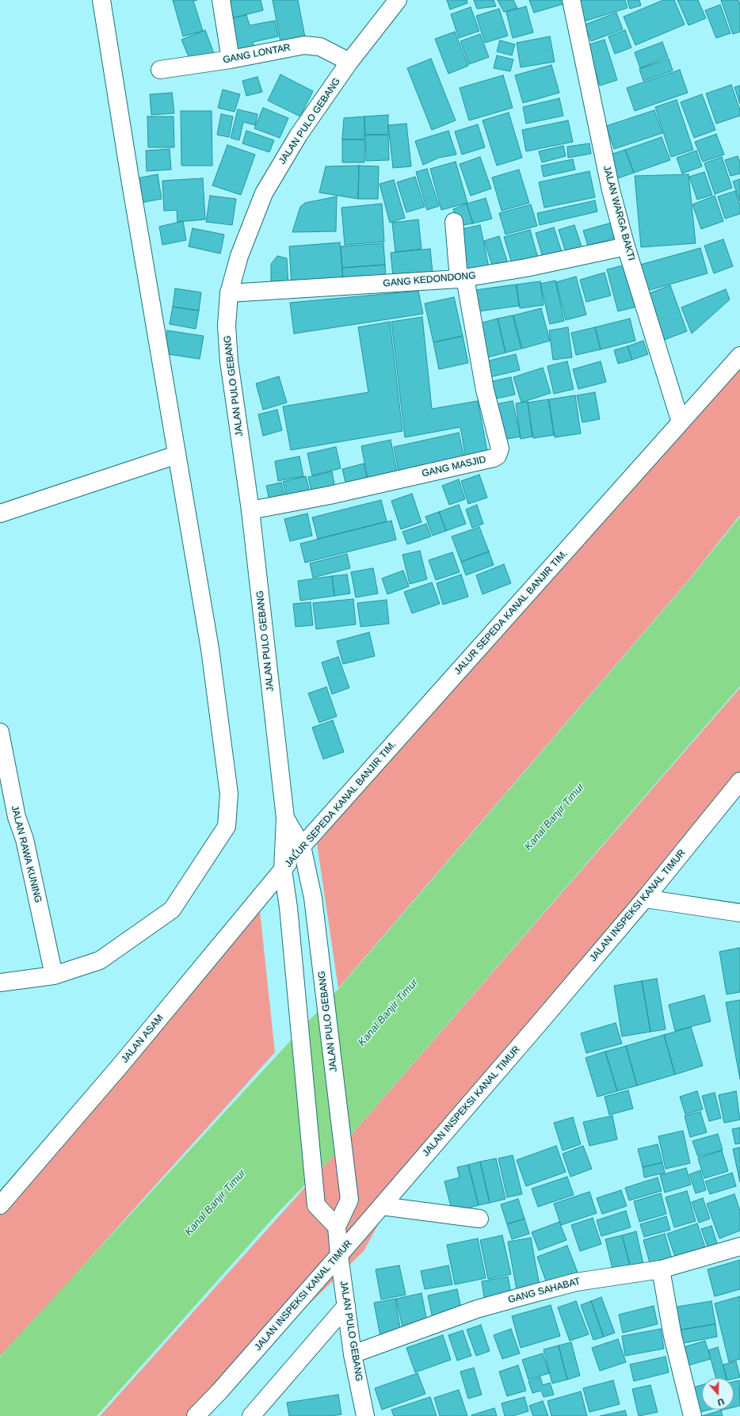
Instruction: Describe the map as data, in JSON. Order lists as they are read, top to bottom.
{
  "streets": {
    "street": [
      "GANG LONTAR",
      "JALAN PULO GEBANG",
      "JALAN WARGA BAKTI",
      "GANG KEDONDONG",
      "GANG MASJID",
      "JALUR SEPEDA KANAL BANJIR TIM.",
      "JALAN RAWA KUNING",
      "JALAN INSPEKSI KANAL TIMUR",
      "JALAN ASAM",
      "GANG SAHABAT"
    ]
  },
  "crossings": [
    ["GANG LONTAR", "JALAN PULO GEBANG"],
    ["JALAN PULO GEBANG", "GANG KEDONDONG"],
    ["JALAN PULO GEBANG", "GANG MASJID"],
    ["JALAN PULO GEBANG", "JALUR SEPEDA KANAL BANJIR TIM."],
    ["JALAN PULO GEBANG", "JALAN INSPEKSI KANAL TIMUR"],
    ["JALAN PULO GEBANG", "JALAN ASAM"],
    ["JALAN PULO GEBANG", "GANG SAHABAT"],
    ["JALAN WARGA BAKTI", "GANG KEDONDONG"],
    ["JALAN WARGA BAKTI", "JALUR SEPEDA KANAL BANJIR TIM."],
    ["GANG KEDONDONG", "GANG MASJID"],
    ["JALUR SEPEDA KANAL BANJIR TIM.", "JALAN ASAM"]
  ],
  "water": ["Kanal Banjir Timur"],
  "north": "bottom"
}
